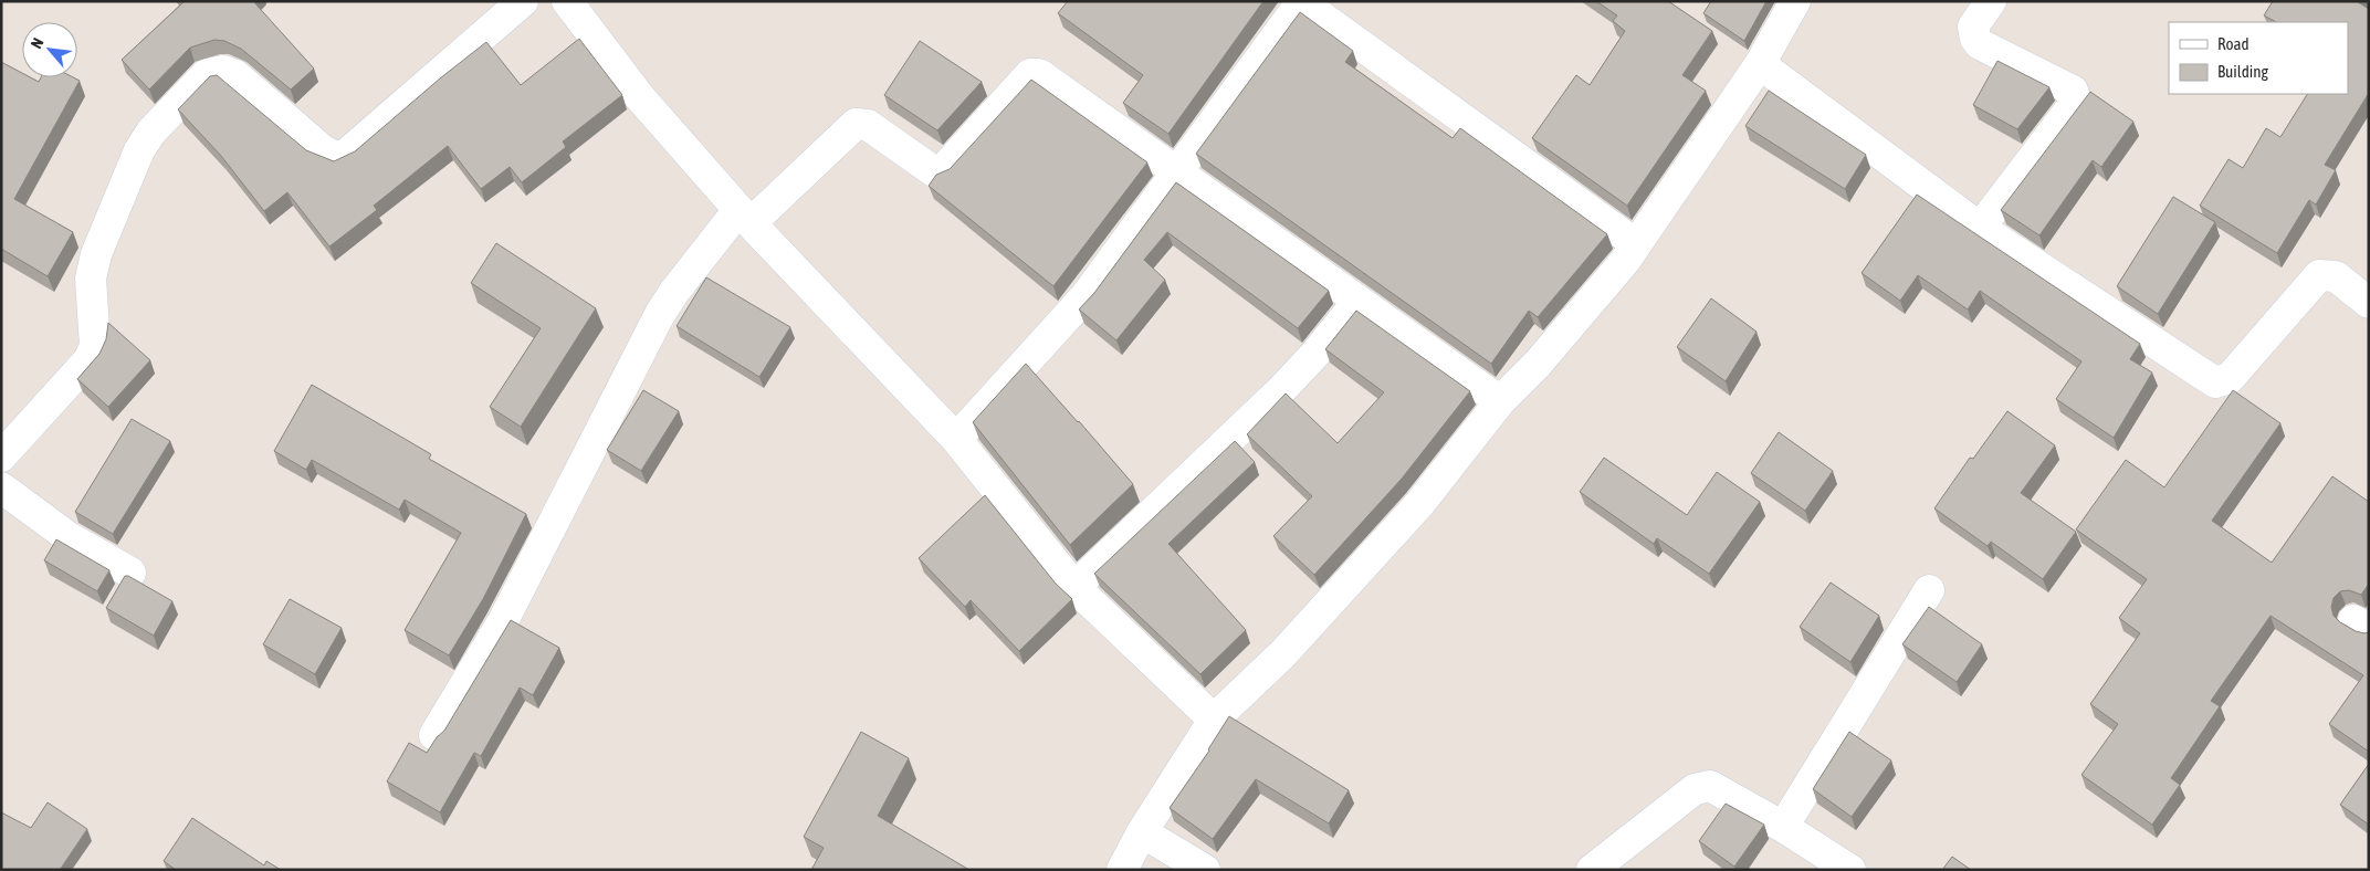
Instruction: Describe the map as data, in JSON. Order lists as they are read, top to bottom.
{
  "legend": ["Road", "Building"],
  "north": "top left"
}
